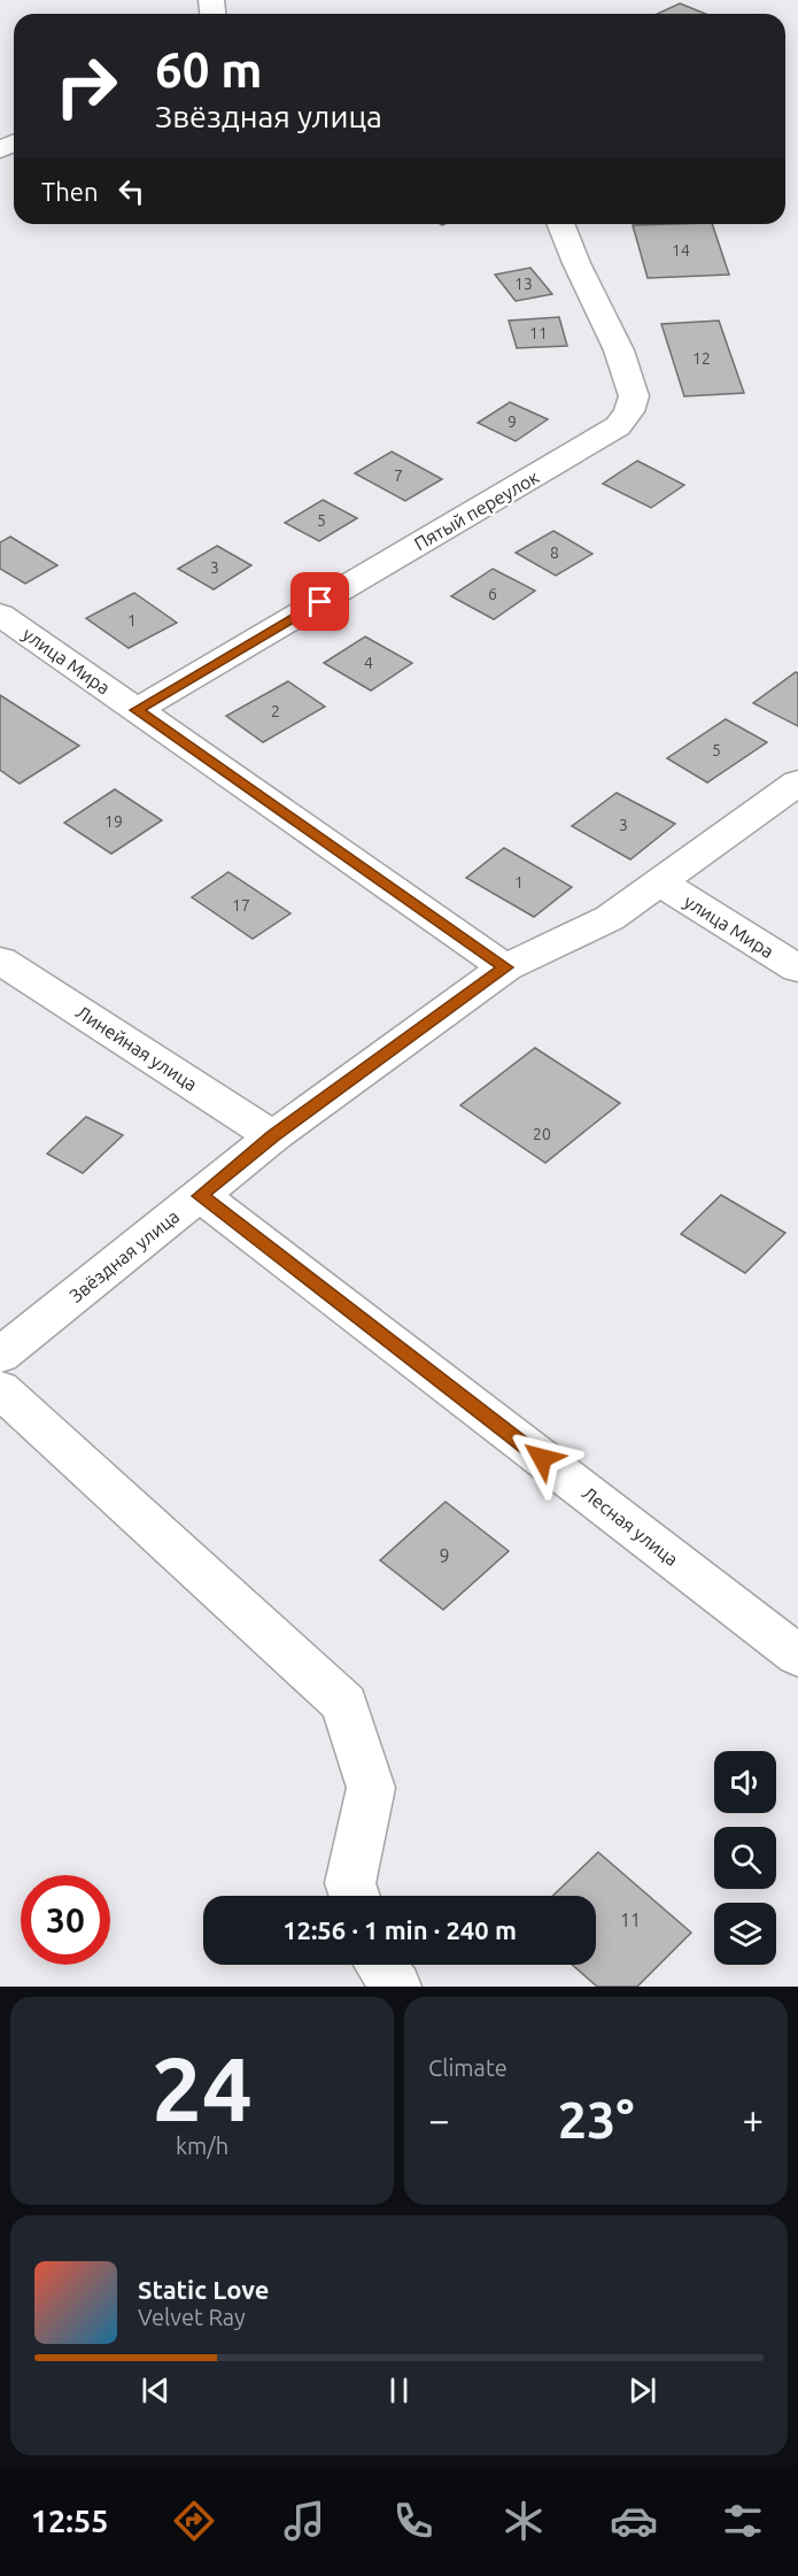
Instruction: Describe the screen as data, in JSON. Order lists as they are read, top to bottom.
{
  "streets": {
    "street": [
      "Пятый переулок",
      "улица Мира",
      "Линейная улица",
      "Звёздная улица",
      "Лесная улица"
    ]
  },
  "crossings": [
    ["Пятый переулок", "улица Мира"],
    ["улица Мира", "Звёздная улица"],
    ["Линейная улица", "Звёздная улица"],
    ["Звёздная улица", "Лесная улица"]
  ],
  "house_numbers": [
    "14",
    "13",
    "11",
    "12",
    "9",
    "7",
    "5",
    "8",
    "3",
    "6",
    "1",
    "4",
    "2",
    "5",
    "19",
    "3",
    "1",
    "17",
    "20",
    "9",
    "11"
  ],
  "page": {
    "turn": ["60 m", "Звёздная улица"],
    "then": "Then",
    "limit": "30",
    "trip": "12:56 · 1 min · 240 m",
    "tile": [
      ["24", "km/h"],
      "Climate"
    ],
    "heat": ["−", "23°", "+"],
    "song": ["Static Love", "Velvet Ray"],
    "tabs": "12:55"
  }
}
